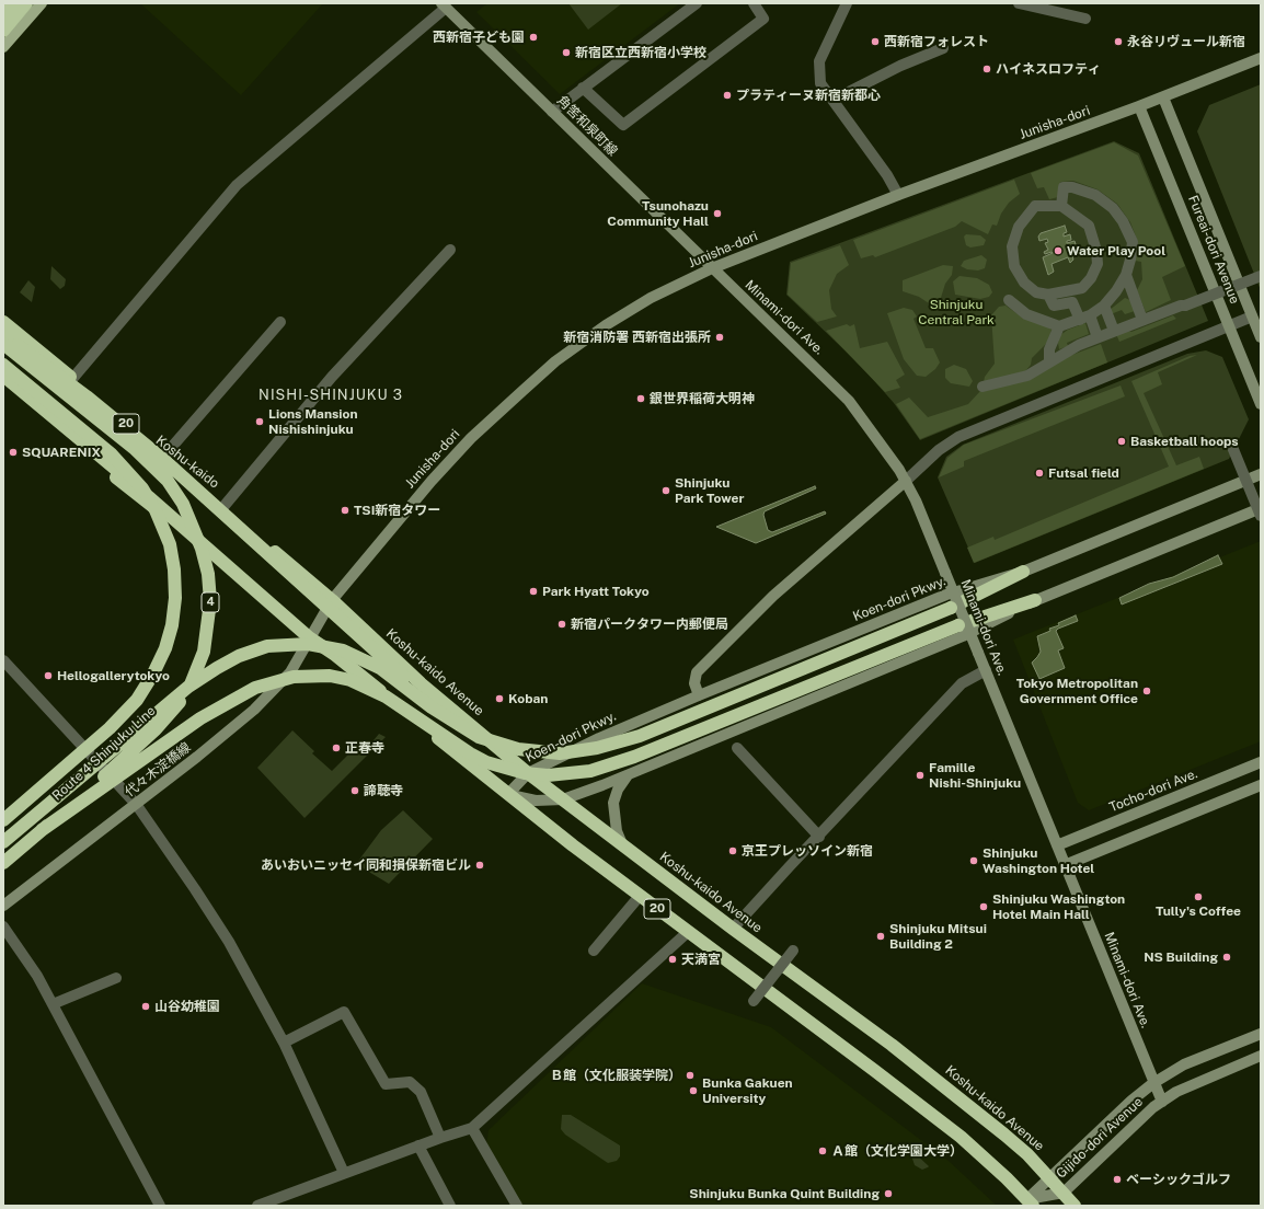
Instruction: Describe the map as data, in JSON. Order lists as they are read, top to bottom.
{
  "streets": {
    "highway": [
      "20",
      "Koshu-kaido",
      "4",
      "Koshu-kaido Avenue",
      "Route 4 Shinjuku Line"
    ],
    "main road": [
      "Junisha-dori",
      "角筈和泉町線",
      "Fureai-dori Avenue",
      "Minami-dori Ave.",
      "Koen-dori Pkwy.",
      "代々木淀橋線",
      "Tocho-dori Ave.",
      "Gijido-dori Avenue"
    ]
  },
  "crossings": [
    ["Junisha-dori", "角筈和泉町線"],
    ["Junisha-dori", "Fureai-dori Avenue"],
    ["Junisha-dori", "Minami-dori Ave."],
    ["Junisha-dori", "20"],
    ["Junisha-dori", "Koshu-kaido"],
    ["Junisha-dori", "Koshu-kaido Avenue"],
    ["Junisha-dori", "代々木淀橋線"],
    ["角筈和泉町線", "Minami-dori Ave."],
    ["Minami-dori Ave.", "Tocho-dori Ave."],
    ["Minami-dori Ave.", "Gijido-dori Avenue"],
    ["20", "Koshu-kaido"],
    ["20", "Koen-dori Pkwy."],
    ["20", "代々木淀橋線"],
    ["20", "Gijido-dori Avenue"],
    ["Koshu-kaido", "Koshu-kaido Avenue"],
    ["Koen-dori Pkwy.", "Koshu-kaido Avenue"],
    ["Koshu-kaido Avenue", "Gijido-dori Avenue"]
  ],
  "districts": ["NISHI-SHINJUKU 3"],
  "parks": ["Shinjuku Central Park"],
  "places": [
    "西新宿子ども園",
    "西新宿フォレスト",
    "永谷リヴュール新宿",
    "新宿区立西新宿小学校",
    "ハイネスロフティ",
    "プラティーヌ新宿新都心",
    "Tsunohazu Community Hall",
    "Water Play Pool",
    "新宿消防署 西新宿出張所",
    "銀世界稲荷大明神",
    "Lions Mansion Nishishinjuku",
    "Basketball hoops",
    "SQUARENIX",
    "Futsal field",
    "Shinjuku Park Tower",
    "TSI新宿タワー",
    "Park Hyatt Tokyo",
    "新宿パークタワー内郵便局",
    "Hellogallerytokyo",
    "Tokyo Metropolitan Government Office",
    "Koban",
    "正春寺",
    "Famille Nishi-Shinjuku",
    "諦聴寺",
    "京王プレッソイン新宿",
    "Shinjuku Washington Hotel",
    "あいおいニッセイ同和損保新宿ビル",
    "Tully's Coffee",
    "Shinjuku Washington Hotel Main Hall",
    "Shinjuku Mitsui Building 2",
    "NS Building",
    "天満宮",
    "山谷幼稚園",
    "Ｂ館（文化服装学院）",
    "Bunka Gakuen University",
    "Ａ館（文化学園大学）",
    "ベーシックゴルフ",
    "Shinjuku Bunka Quint Building"
  ]
}
